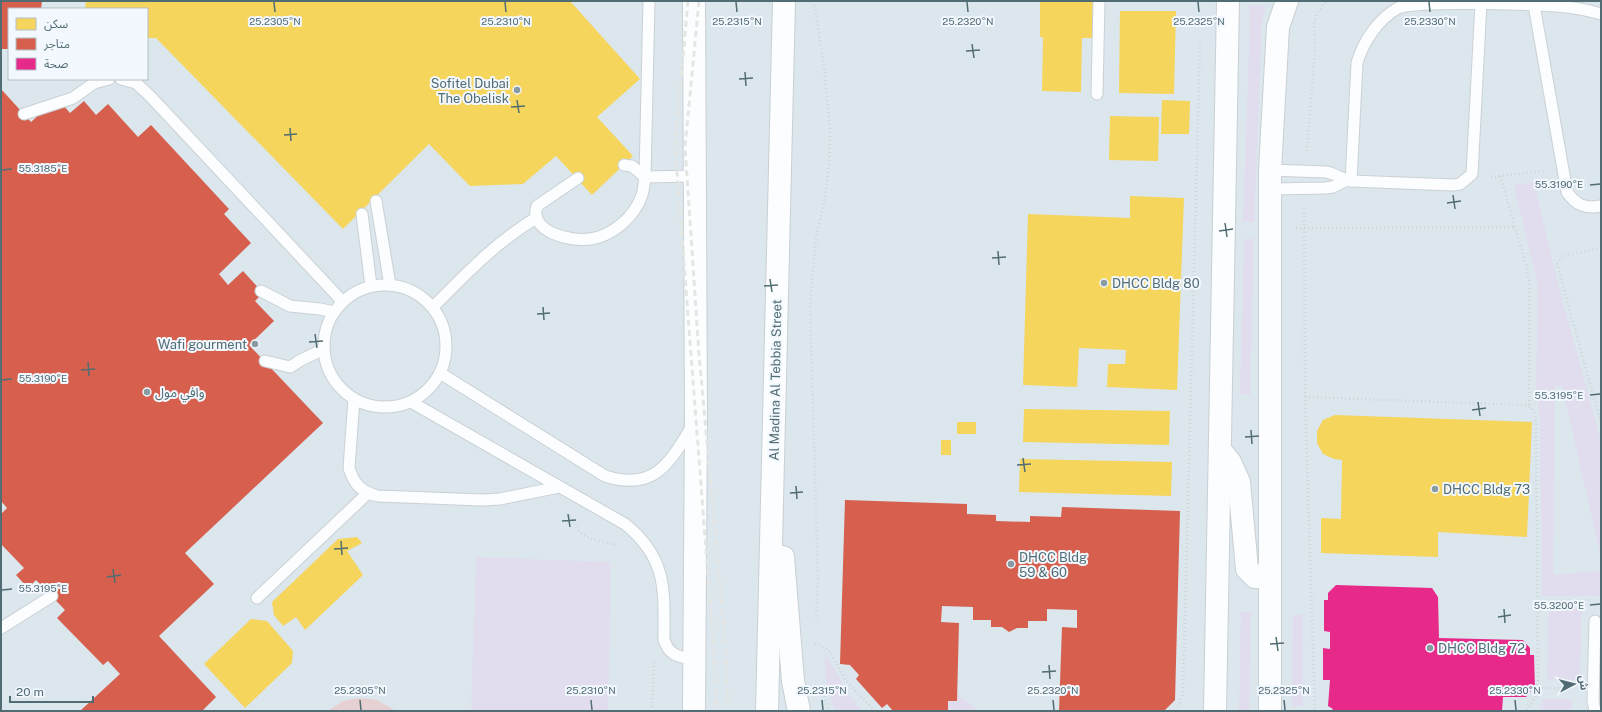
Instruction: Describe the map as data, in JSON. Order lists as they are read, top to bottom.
{
  "streets": {
    "street": ["Al Madina Al Tebbia Street"]
  },
  "places": [
    "Sofitel Dubai The Obelisk",
    "DHCC Bldg 80",
    "Wafi gourment",
    "وافي مول",
    "DHCC Bldg 73",
    "DHCC Bldg 59 & 60",
    "DHCC Bldg 72"
  ],
  "legend": ["سكن", "متاجر", "صحة"],
  "scale_bar": "20 m",
  "north": "right",
  "coordinates": [
    "25.2305°N",
    "25.2310°N",
    "25.2315°N",
    "25.2320°N",
    "25.2325°N",
    "25.2330°N",
    "55.3185°E",
    "55.3190°E",
    "55.3195°E",
    "55.3200°E"
  ]
}
